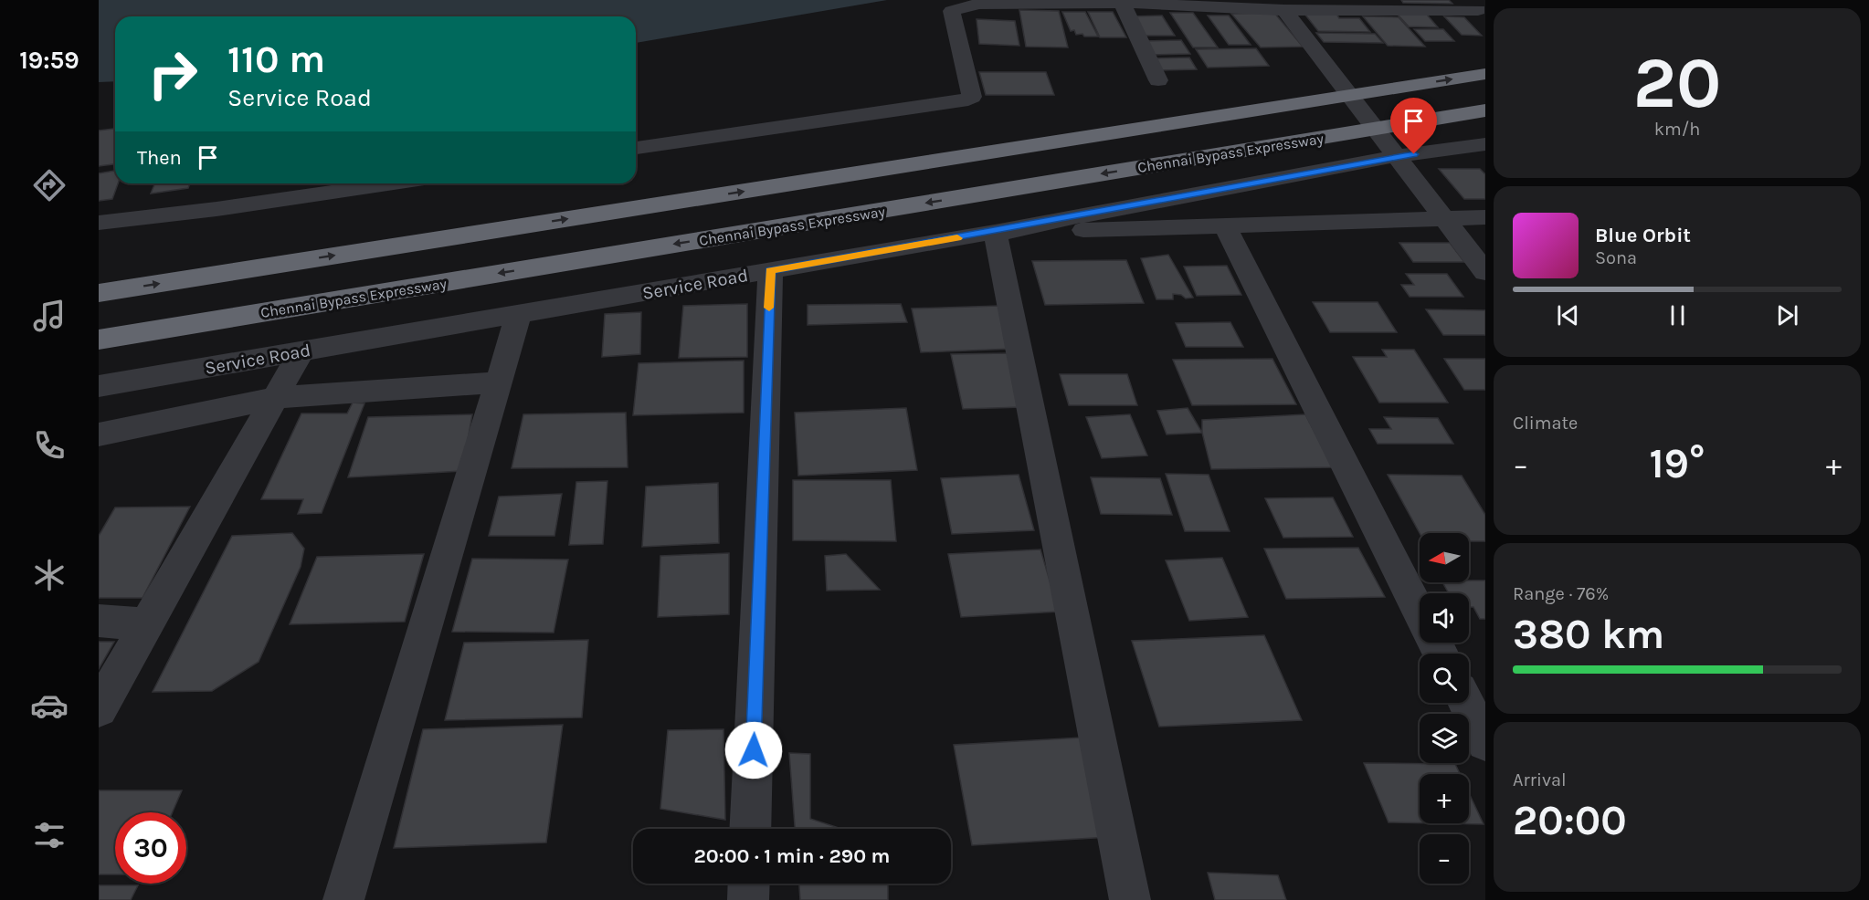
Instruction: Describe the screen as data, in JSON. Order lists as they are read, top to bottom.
{
  "streets": {
    "highway": ["Chennai Bypass Expressway"],
    "street": ["Service Road"]
  },
  "north": "left",
  "page": {
    "tabs": "19:59",
    "tile": [
      ["20", "km/h"],
      "Climate",
      ["Range · 76%", "380 km"],
      ["Arrival", "20:00"]
    ],
    "turn": ["110 m", "Service Road"],
    "then": "Then",
    "song": ["Blue Orbit", "Sona"],
    "heat": ["−", "19°", "+"],
    "map_buttons": ["+", "−"],
    "limit": "30",
    "trip": "20:00 · 1 min · 290 m"
  }
}
